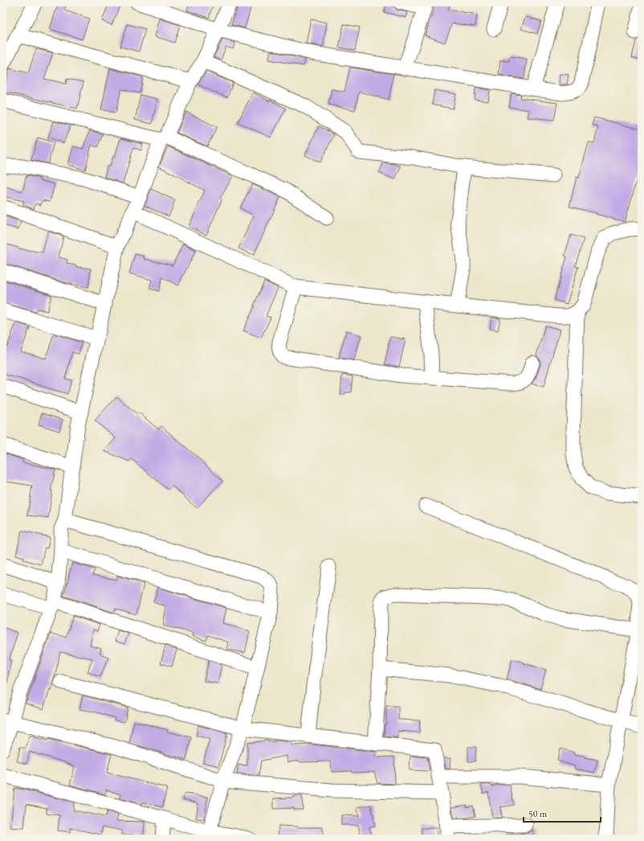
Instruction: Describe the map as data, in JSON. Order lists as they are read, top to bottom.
{
  "scale_bar": "50 m"
}
